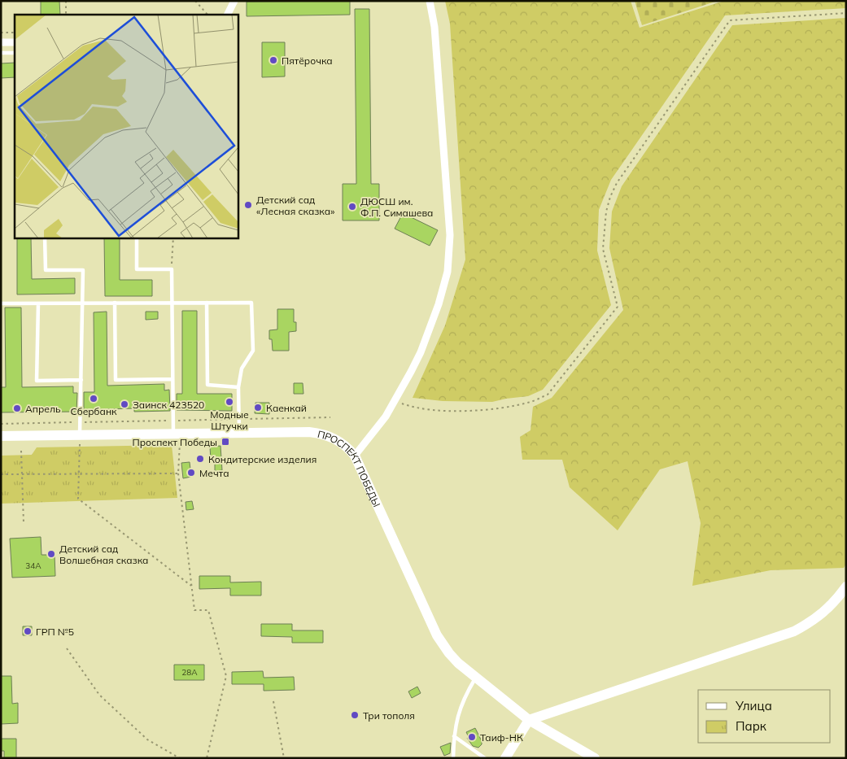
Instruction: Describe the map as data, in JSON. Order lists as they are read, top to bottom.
{
  "streets": {
    "main road": ["ПРОСПЕКТ ПОБЕДЫ"]
  },
  "places": {
    "other": [
      "Пятёрочка",
      "Детский сад «Лесная сказка»",
      "ДЮСШ им. Ф.П. Симашева",
      "Сбербанк",
      "Модные Штучки",
      "Заинск 423520",
      "Каенкай",
      "Апрель",
      "Кондитерские изделия",
      "Мечта",
      "Детский сад Волшебная сказка",
      "ГРП №5",
      "Три тополя",
      "Таиф-НК"
    ],
    "transit": ["Проспект Победы"]
  },
  "house_numbers": ["34А", "28А"],
  "legend": ["Улица", "Парк"]
}
